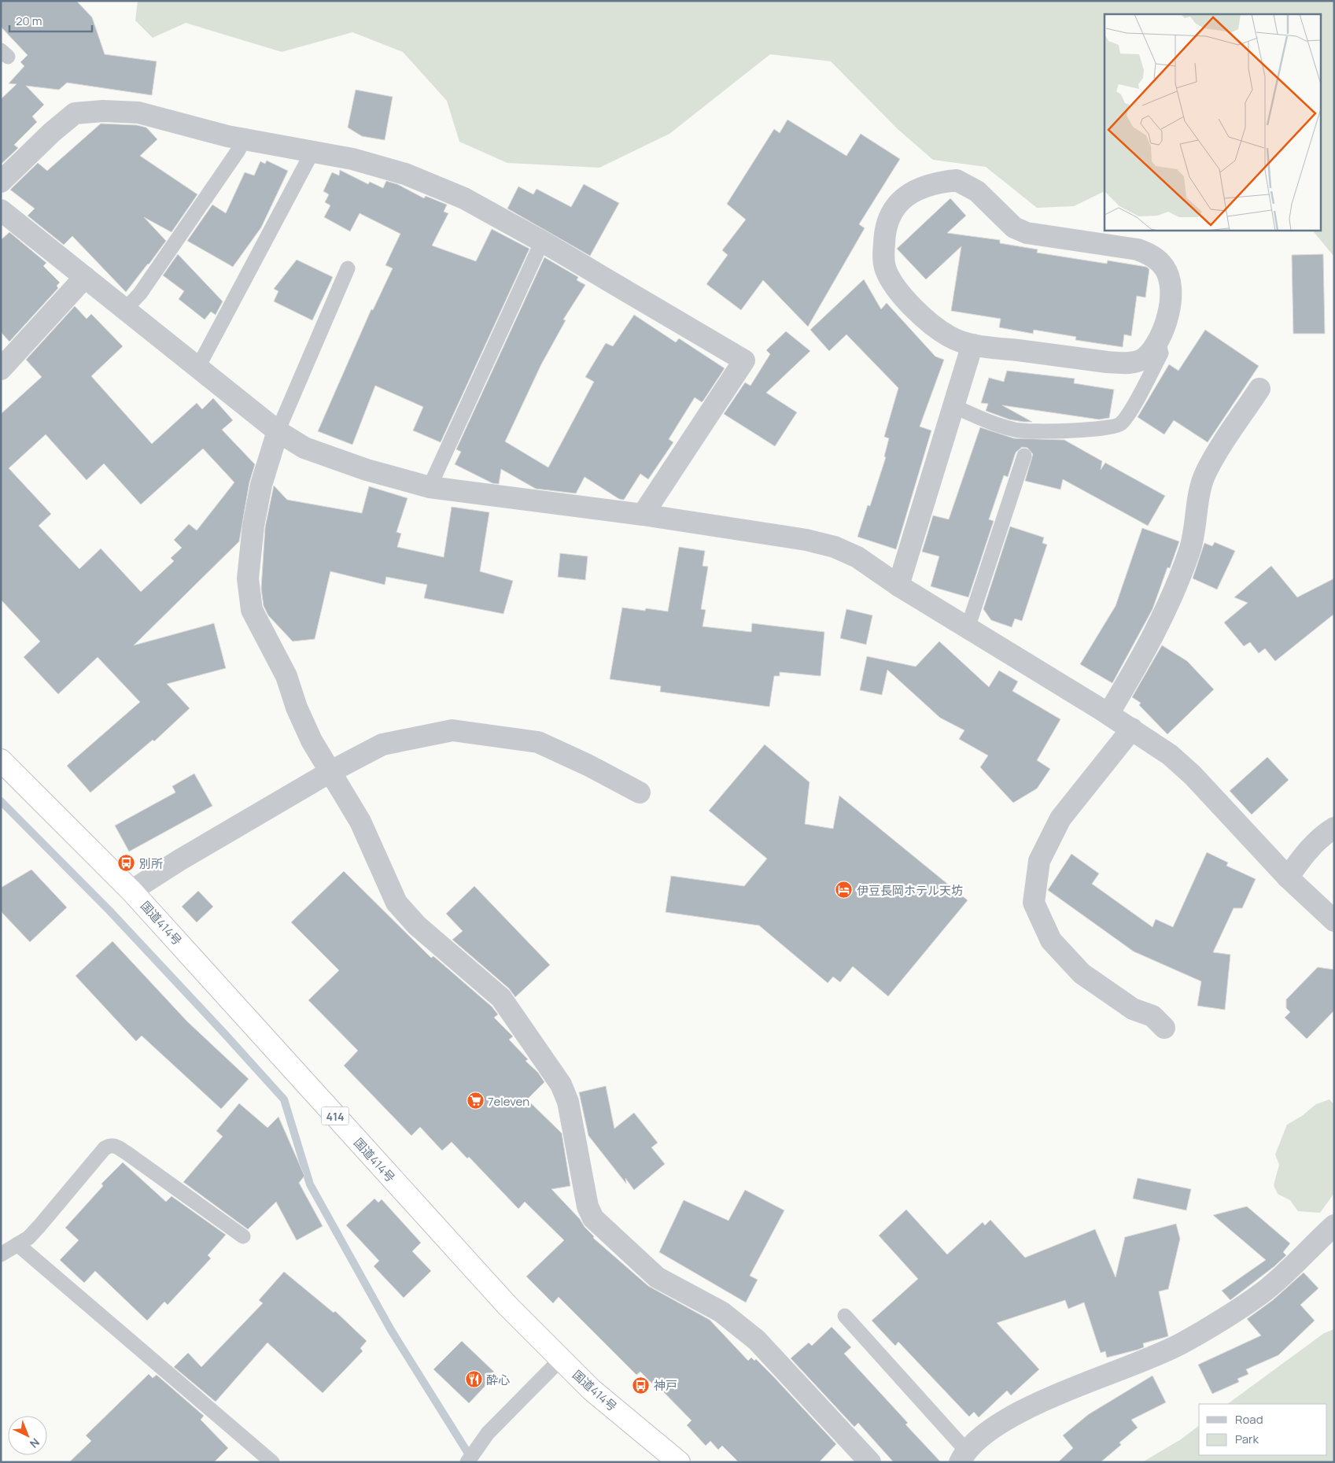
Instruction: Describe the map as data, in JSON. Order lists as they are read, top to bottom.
{
  "streets": {
    "highway": ["国道414号", "414"]
  },
  "places": {
    "bus stop": ["別所", "神戸"],
    "hotel": ["伊豆長岡ホテル天坊"],
    "supermarket": ["7eleven"],
    "restaurant": ["酔心"]
  },
  "legend": ["Road", "Park"],
  "scale_bar": "20 m",
  "north": "bottom right"
}
